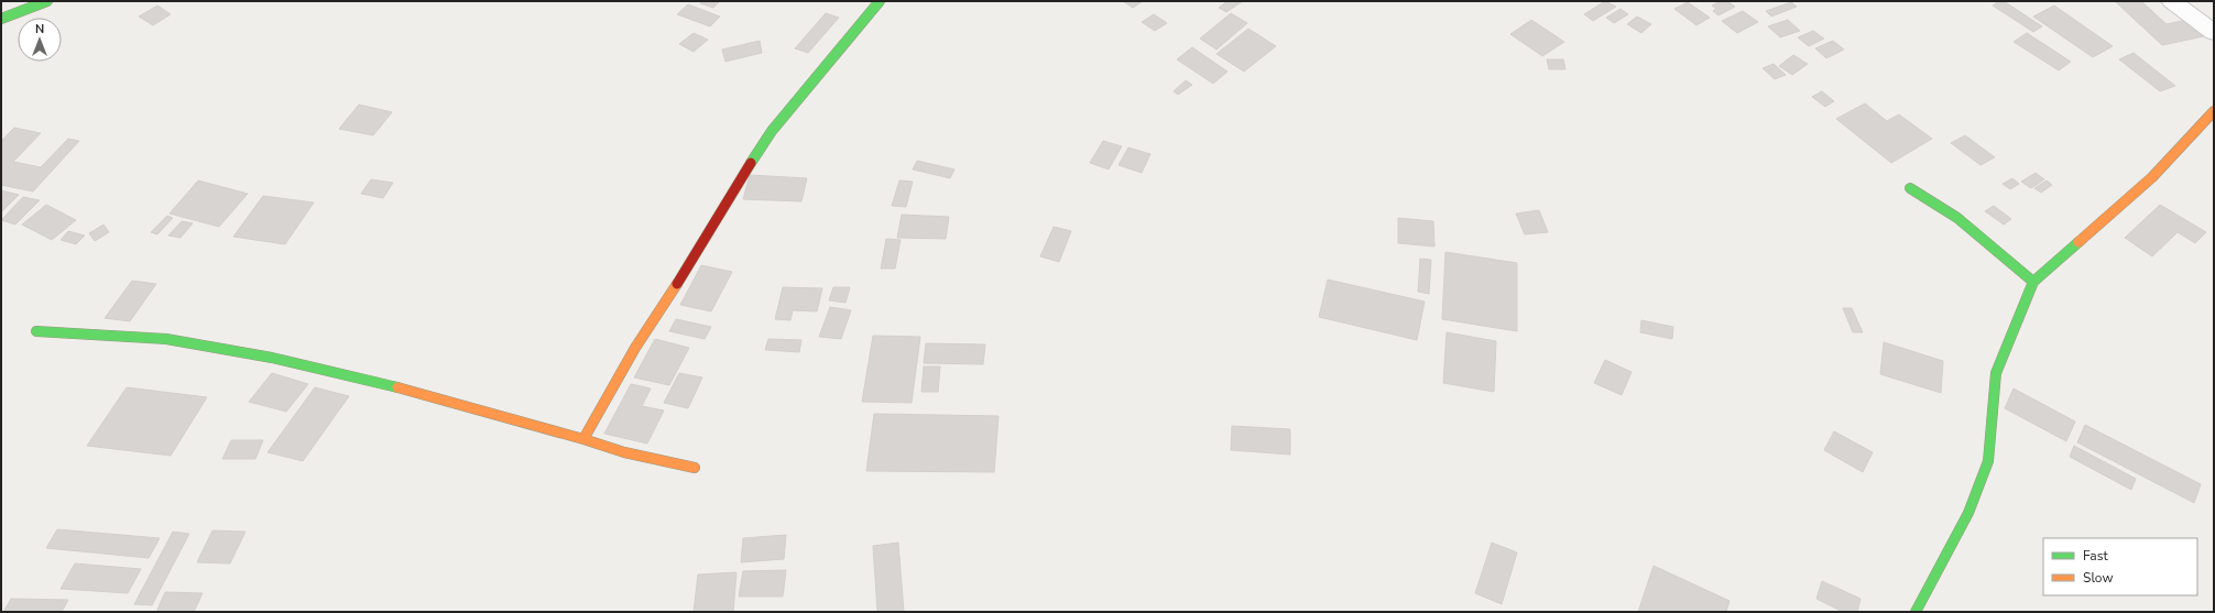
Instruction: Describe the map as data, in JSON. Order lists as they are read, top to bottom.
{
  "legend": ["Fast", "Slow"],
  "north": "top"
}
